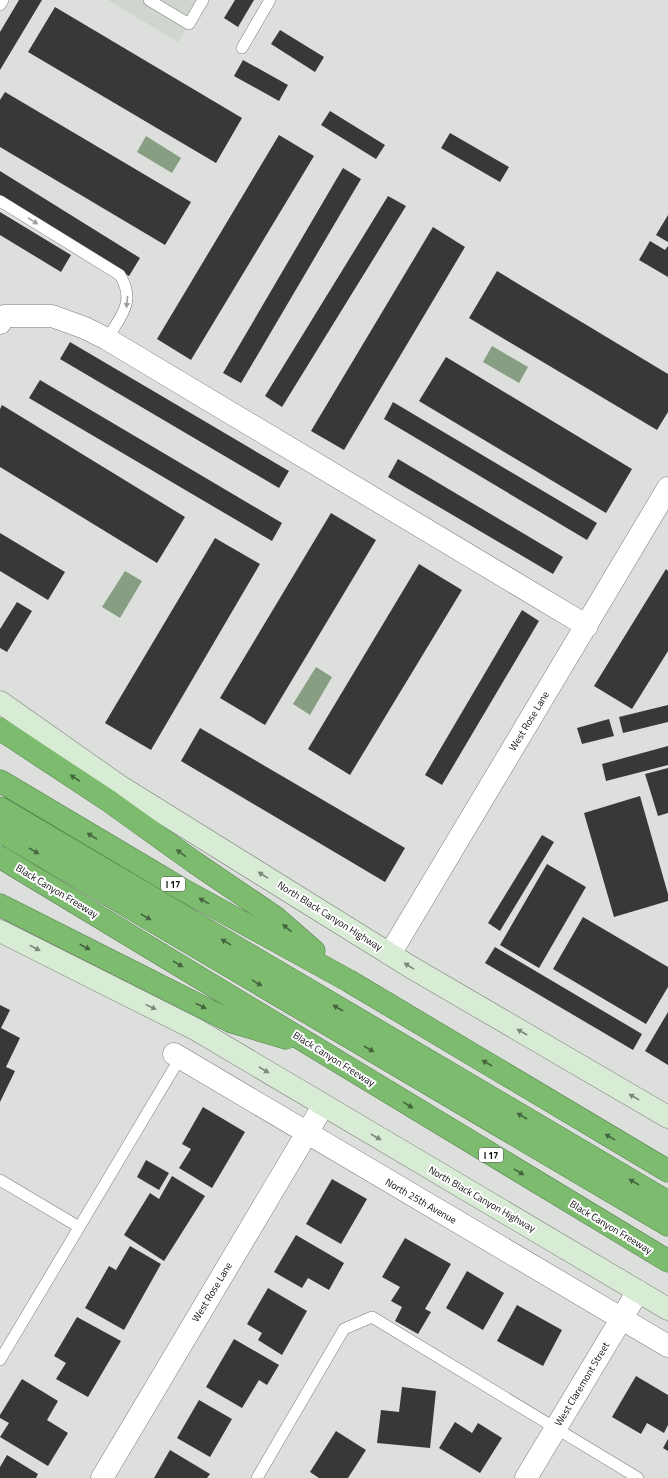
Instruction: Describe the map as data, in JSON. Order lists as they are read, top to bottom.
{
  "streets": {
    "highway": ["I 17", "Black Canyon Freeway"],
    "main road": ["North Black Canyon Highway"],
    "street": ["West Rose Lane", "North 25th Avenue", "West Claremont Street"]
  },
  "crossings": [
    ["West Rose Lane", "North Black Canyon Highway"],
    ["West Rose Lane", "North 25th Avenue"],
    ["North Black Canyon Highway", "West Claremont Street"],
    ["North 25th Avenue", "West Claremont Street"]
  ]
}
